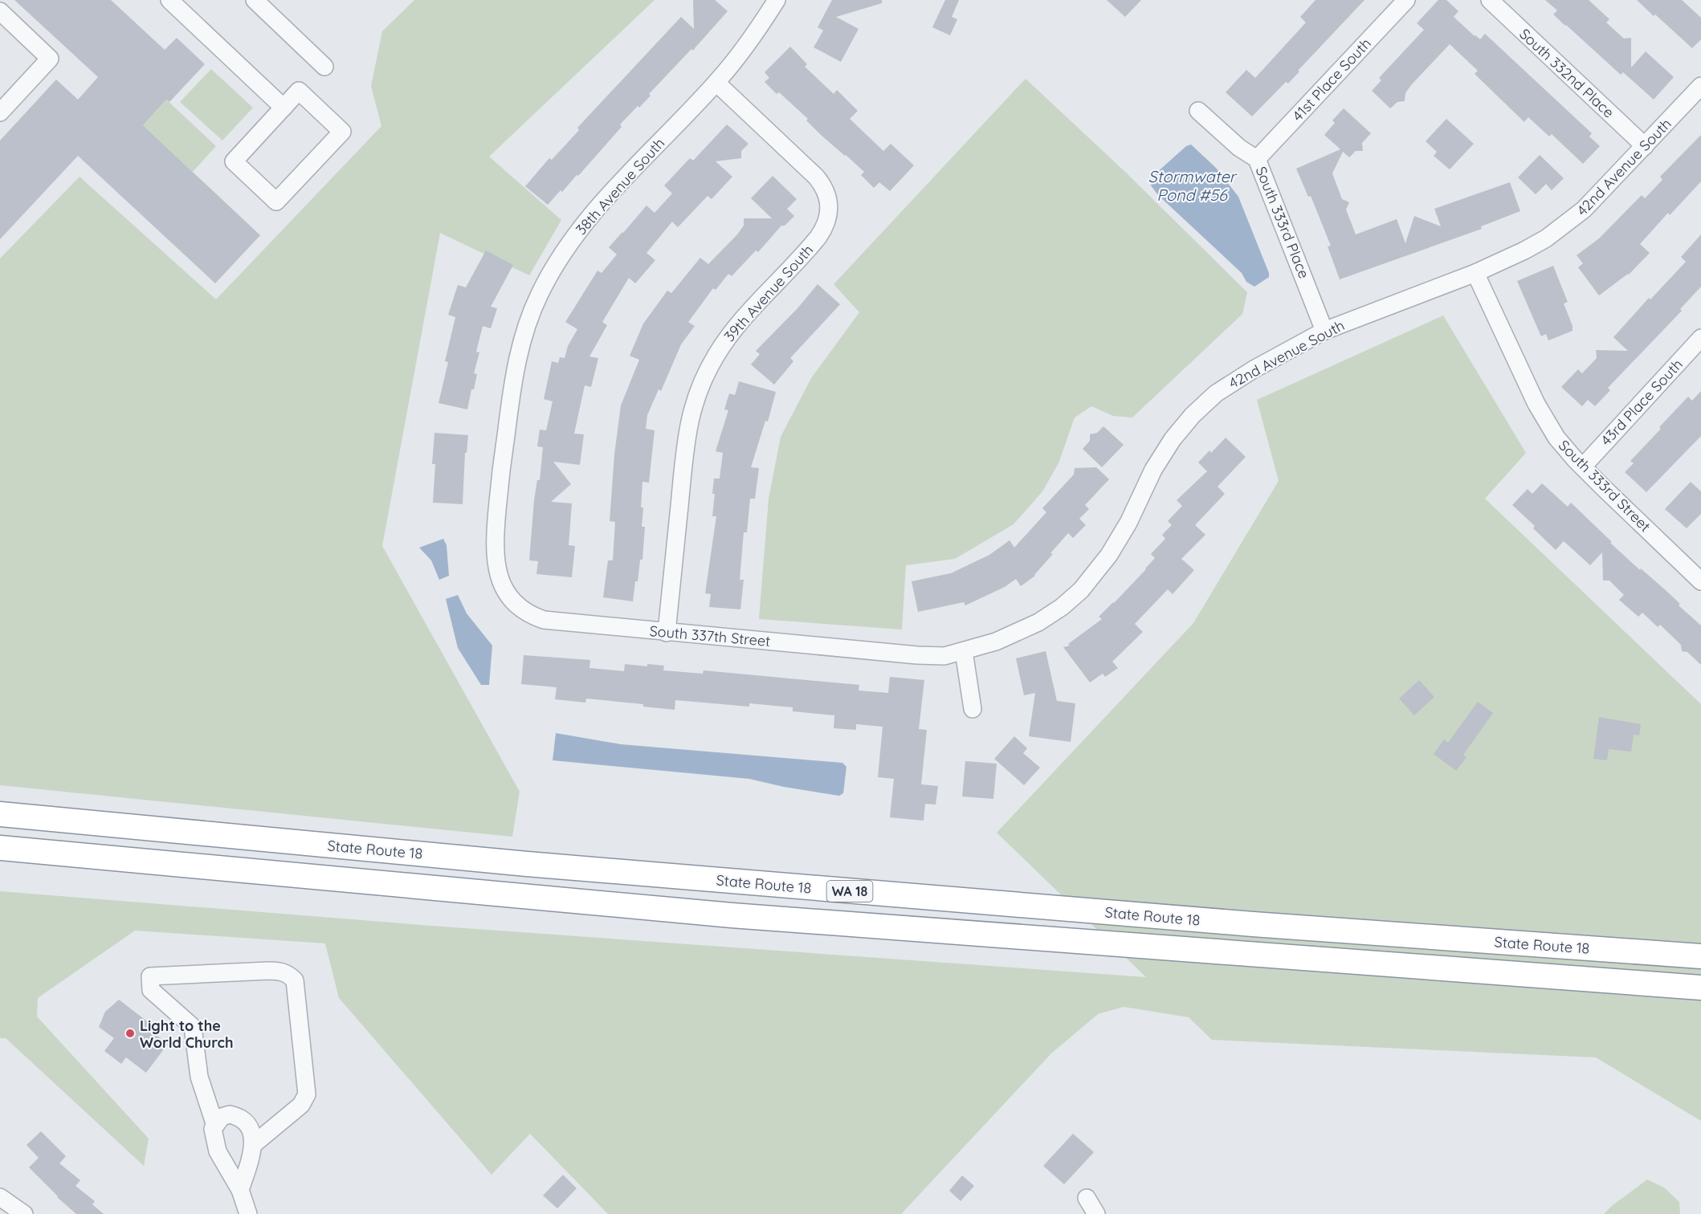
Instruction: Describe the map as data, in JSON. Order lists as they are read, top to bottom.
{
  "streets": {
    "highway": ["State Route 18", "WA 18"],
    "street": [
      "South 332nd Place",
      "41st Place South",
      "42nd Avenue South",
      "38th Avenue South",
      "South 333rd Place",
      "39th Avenue South",
      "43rd Place South",
      "South 333rd Street",
      "South 337th Street"
    ]
  },
  "crossings": [
    ["South 332nd Place", "42nd Avenue South"],
    ["41st Place South", "South 333rd Place"],
    ["42nd Avenue South", "South 333rd Place"],
    ["42nd Avenue South", "South 333rd Street"],
    ["42nd Avenue South", "South 337th Street"],
    ["38th Avenue South", "39th Avenue South"],
    ["38th Avenue South", "South 337th Street"],
    ["39th Avenue South", "South 337th Street"],
    ["43rd Place South", "South 333rd Street"]
  ],
  "water": ["Stormwater Pond #56"],
  "places": ["Light to the World Church"]
}
